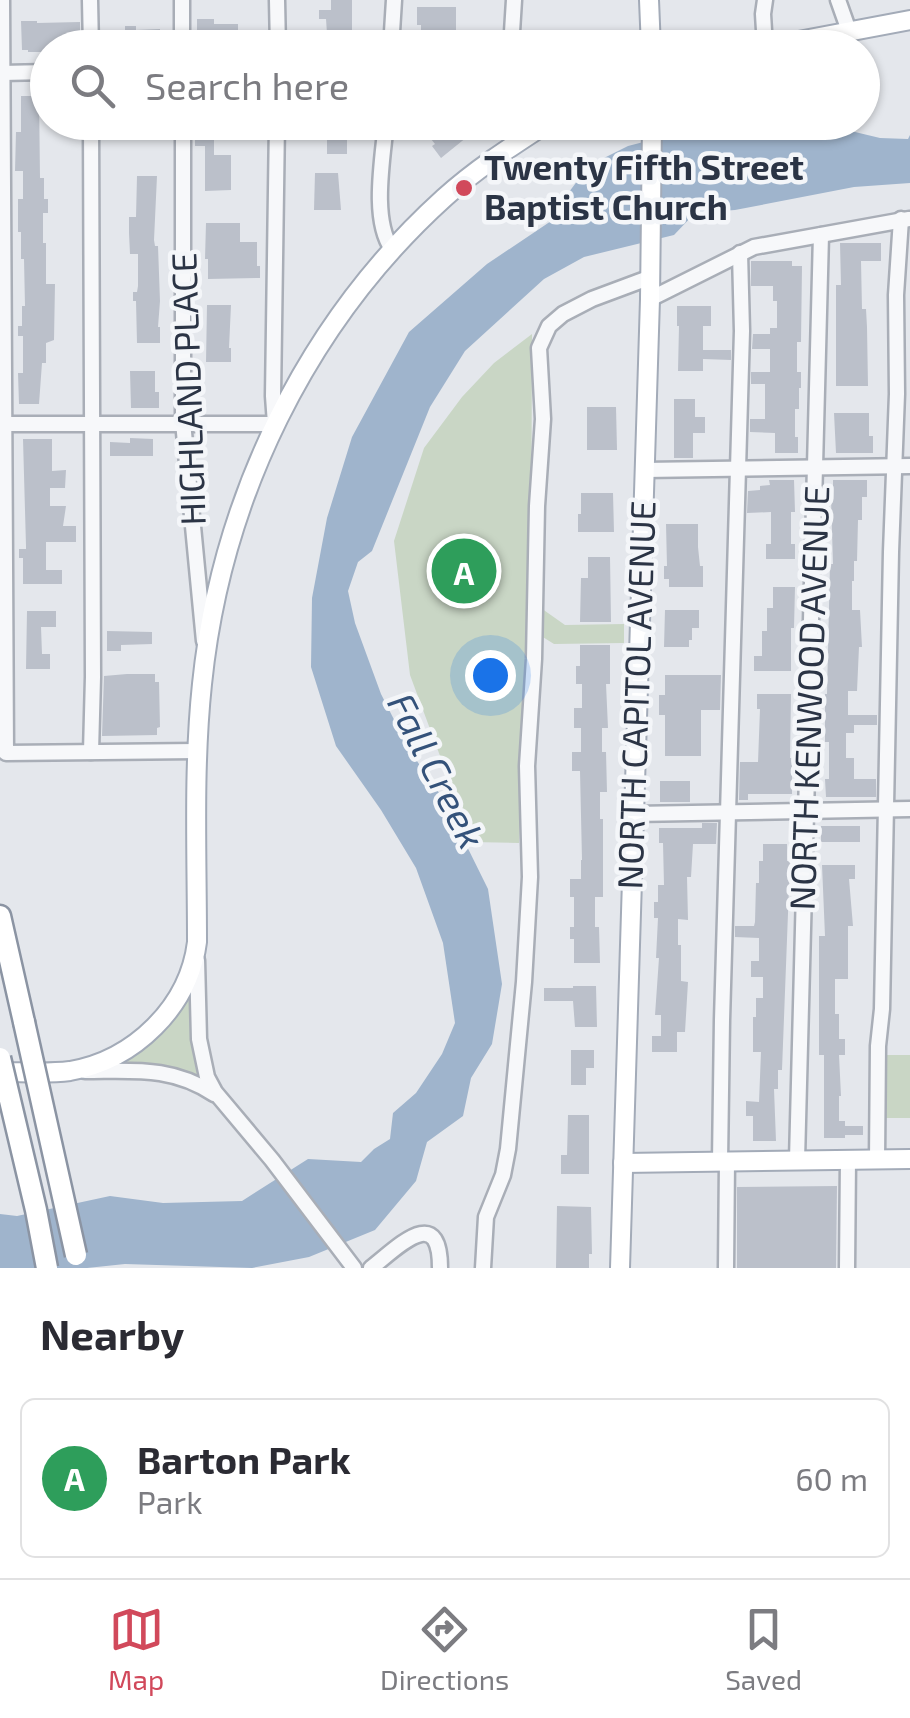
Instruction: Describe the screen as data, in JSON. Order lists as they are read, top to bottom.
{
  "streets": {
    "main road": ["NORTH CAPITOL AVENUE"],
    "street": ["HIGHLAND PLACE", "NORTH KENWOOD AVENUE"]
  },
  "water": ["Fall Creek"],
  "places": ["Twenty Fifth Street Baptist Church"],
  "page": {
    "search": "Search here",
    "pins": "A",
    "heading": "Nearby",
    "list": [
      {
        "mark": "A",
        "name": "Barton Park",
        "note": "Park",
        "value": "60 m"
      }
    ],
    "nav": ["Map", "Directions", "Saved"]
  }
}
